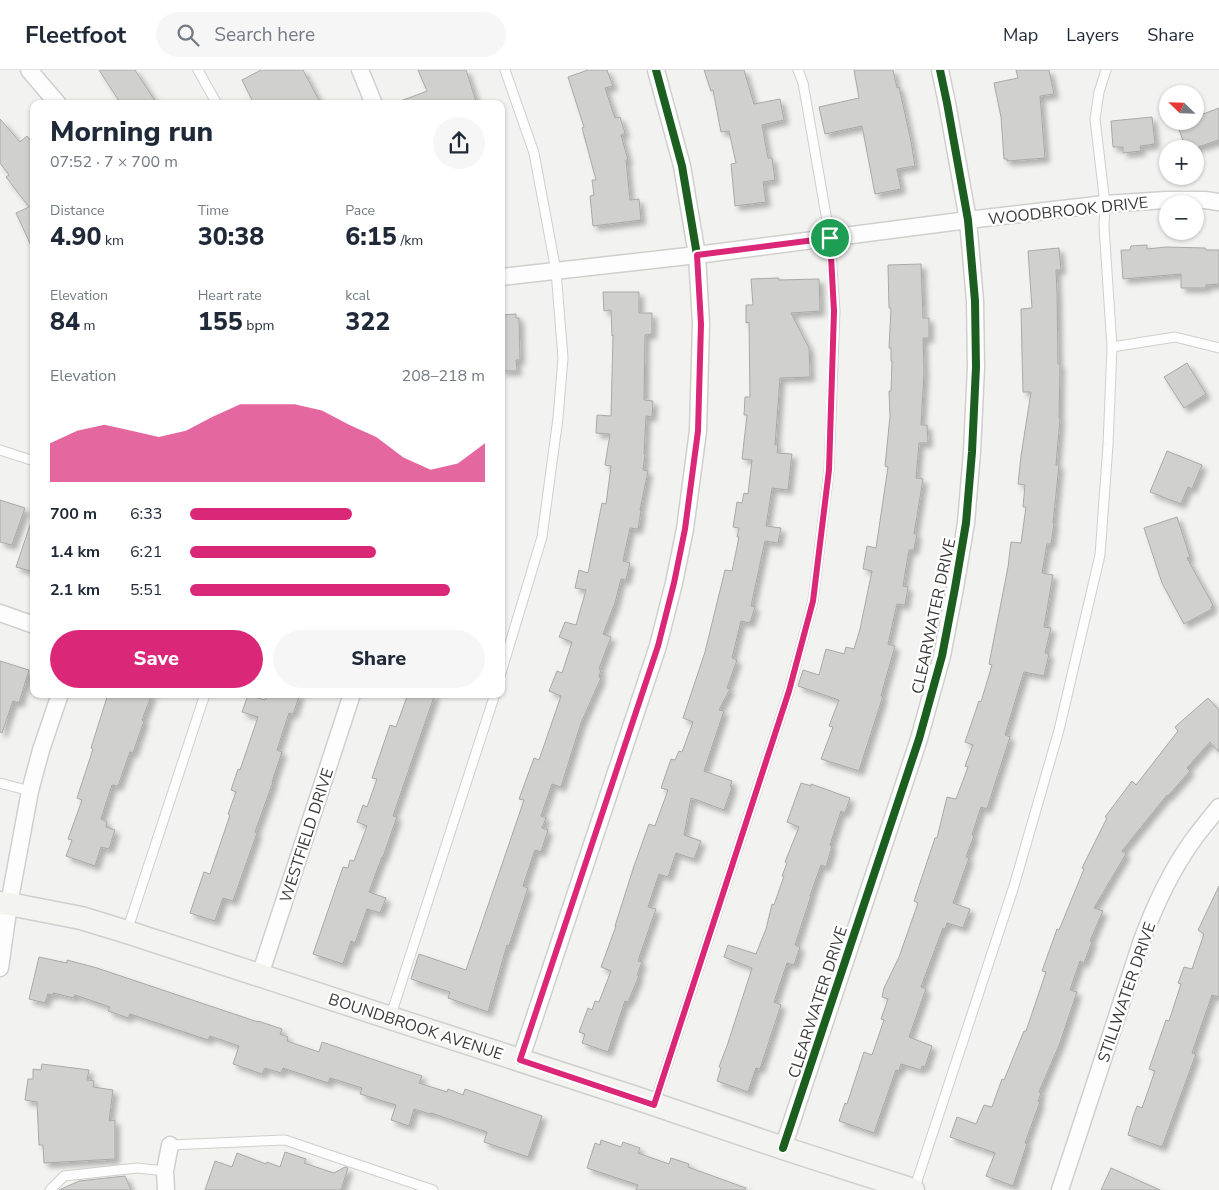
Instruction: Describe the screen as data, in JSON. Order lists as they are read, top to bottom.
{
  "streets": {
    "street": [
      "WOODBROOK DRIVE",
      "CLEARWATER DRIVE",
      "WESTFIELD DRIVE",
      "STILLWATER DRIVE",
      "BOUNDBROOK AVENUE"
    ]
  },
  "crossings": [
    ["WOODBROOK DRIVE", "CLEARWATER DRIVE"],
    ["CLEARWATER DRIVE", "BOUNDBROOK AVENUE"],
    ["WESTFIELD DRIVE", "BOUNDBROOK AVENUE"]
  ],
  "north": "top left",
  "page": {
    "header": "Fleetfoot",
    "search": "Search here",
    "nav": ["Map", "Layers", "Share"],
    "map_buttons": ["+", "−"],
    "heading": ["Morning run", "07:52 · 7 × 700 m"],
    "stats": [
      ["Distance", "4.90 km"],
      ["Time", "30:38"],
      ["Pace", "6:15 /km"],
      ["Elevation", "84 m"],
      ["Heart rate", "155 bpm"],
      ["kcal", "322"]
    ],
    "chart": ["Elevation", "208–218 m"],
    "list": [
      {
        "name": "700 m",
        "note": "6:33"
      },
      {
        "name": "1.4 km",
        "note": "6:21"
      },
      {
        "name": "2.1 km",
        "note": "5:51"
      }
    ],
    "buttons": ["Save", "Share"]
  }
}
